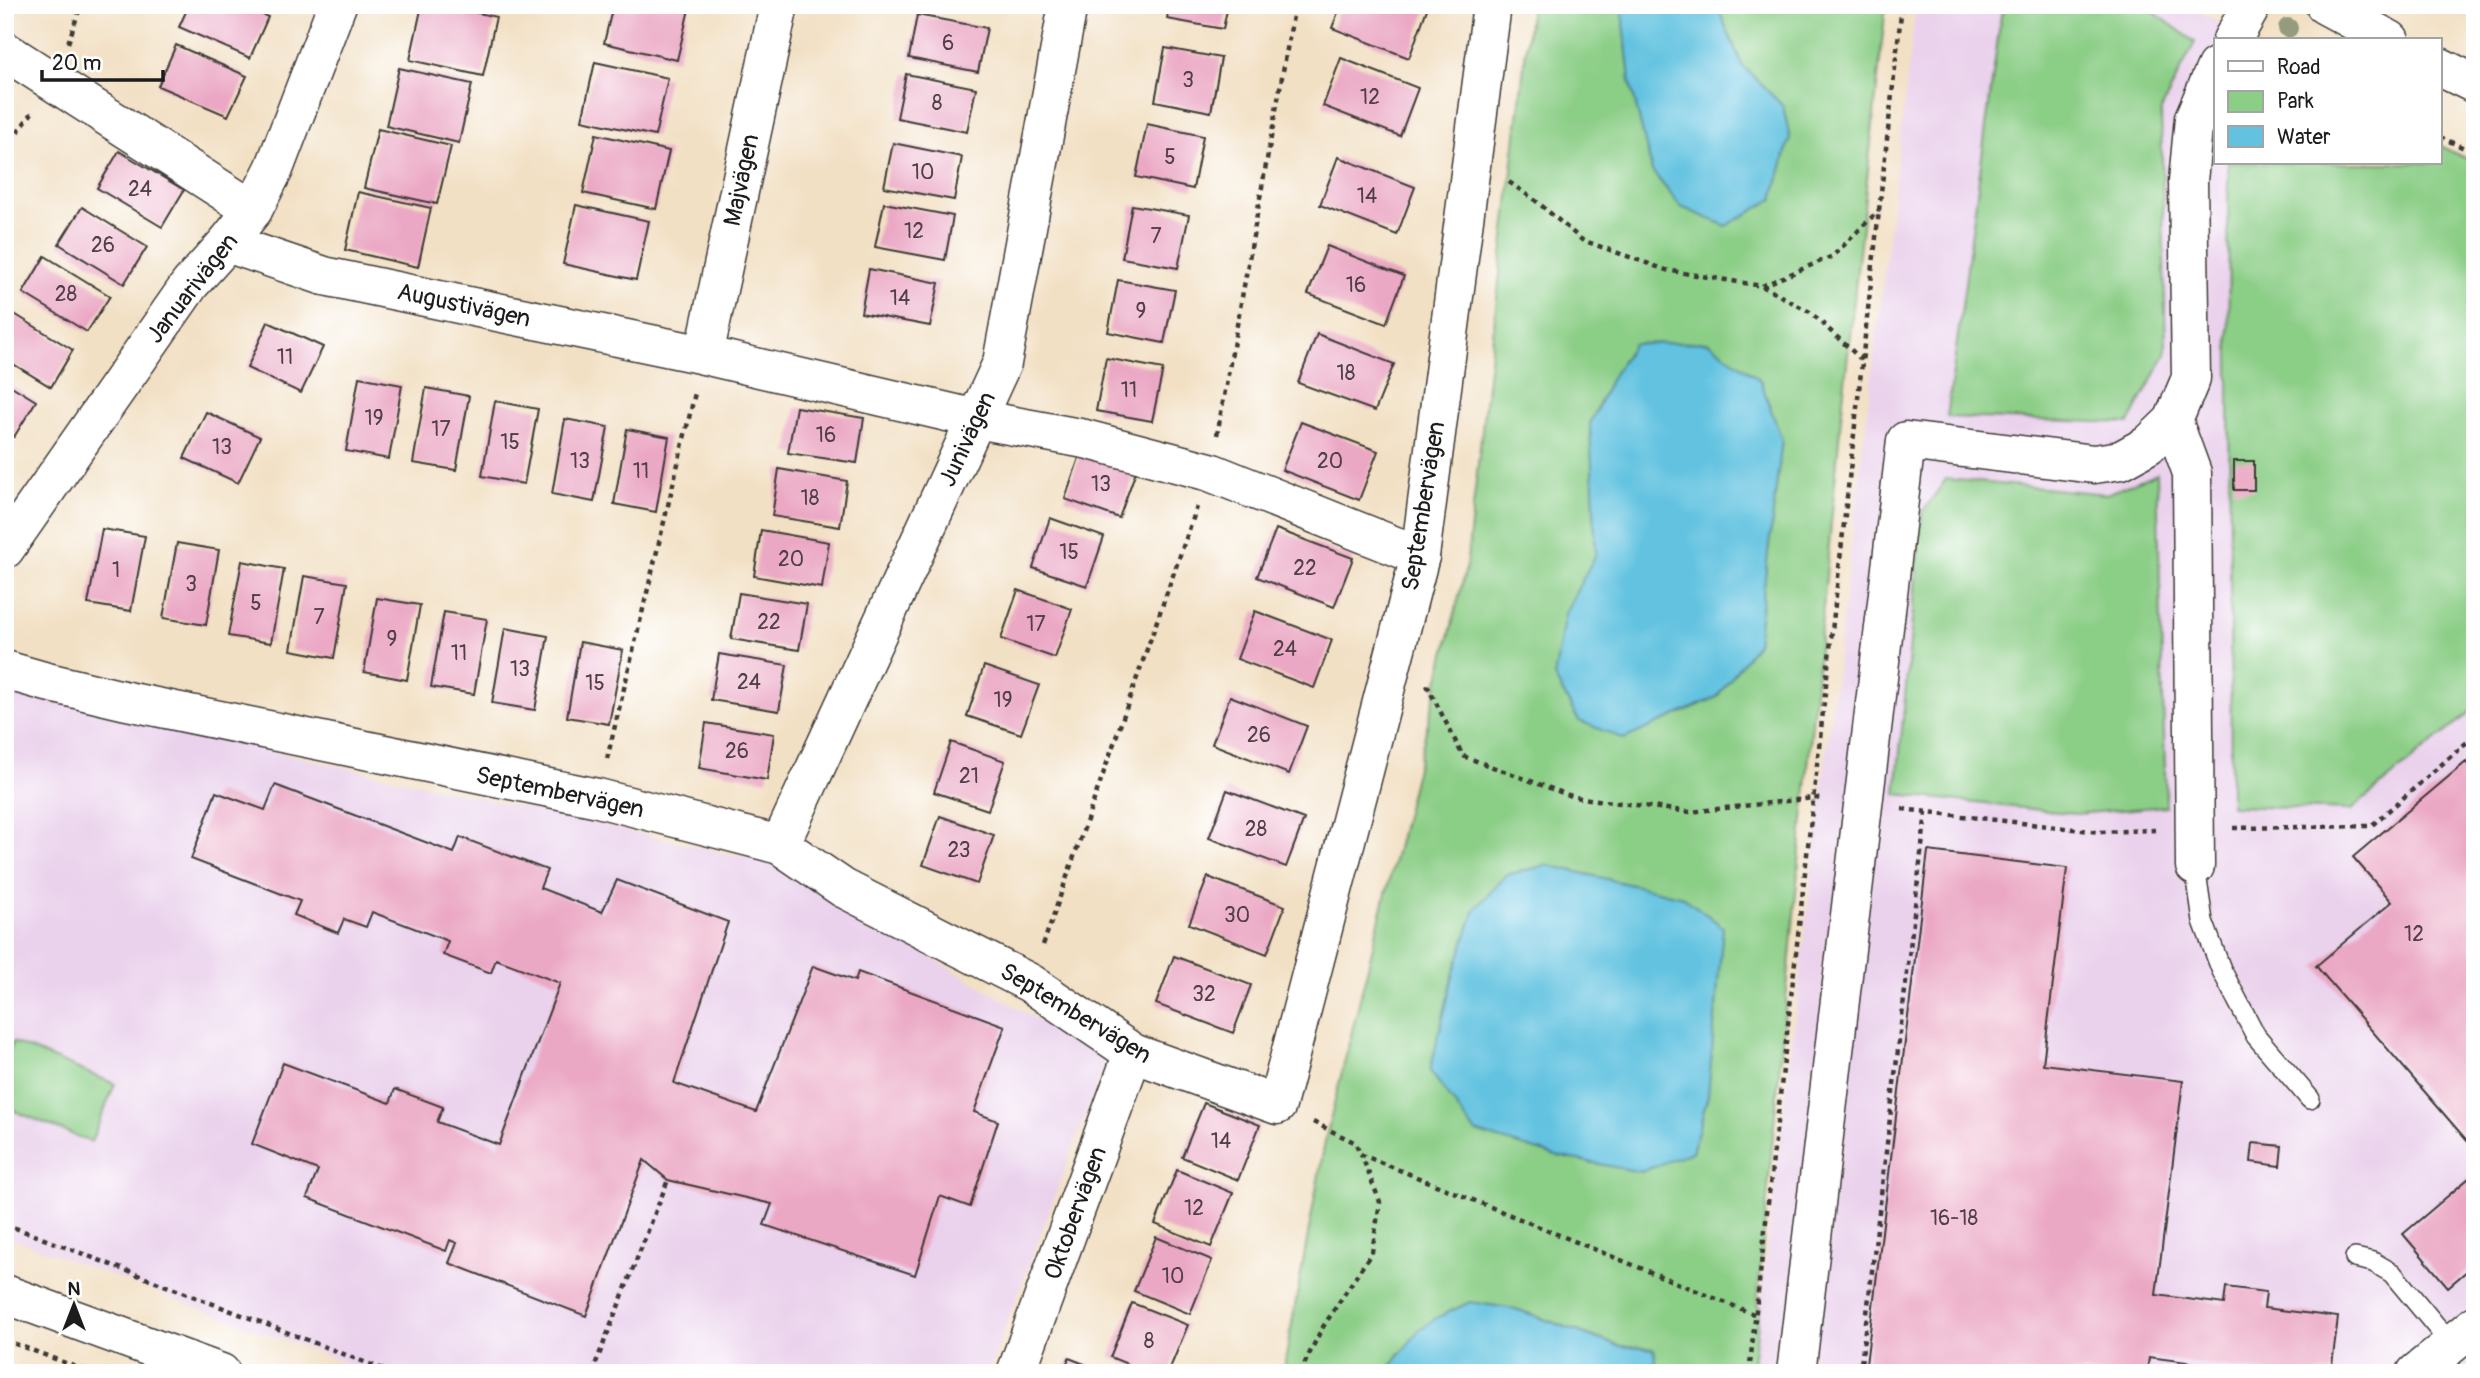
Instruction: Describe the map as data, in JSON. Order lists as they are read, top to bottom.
{
  "streets": {
    "street": [
      "Majvägen",
      "Januarivägen",
      "Augustivägen",
      "Junivägen",
      "Septembervägen",
      "Oktobervägen"
    ]
  },
  "crossings": [
    ["Majvägen", "Augustivägen"],
    ["Januarivägen", "Augustivägen"],
    ["Augustivägen", "Junivägen"],
    ["Augustivägen", "Septembervägen"],
    ["Junivägen", "Septembervägen"],
    ["Septembervägen", "Oktobervägen"]
  ],
  "house_numbers": [
    "6",
    "3",
    "12",
    "8",
    "5",
    "10",
    "24",
    "14",
    "12",
    "7",
    "26",
    "16",
    "28",
    "14",
    "9",
    "11",
    "18",
    "11",
    "19",
    "17",
    "16",
    "15",
    "13",
    "13",
    "20",
    "11",
    "13",
    "18",
    "15",
    "20",
    "22",
    "1",
    "3",
    "5",
    "7",
    "22",
    "17",
    "9",
    "24",
    "11",
    "13",
    "24",
    "15",
    "19",
    "26",
    "26",
    "21",
    "28",
    "23",
    "30",
    "12",
    "32",
    "14",
    "12",
    "16-18",
    "10",
    "8"
  ],
  "legend": ["Road", "Park", "Water"],
  "scale_bar": "20 m",
  "north": "top"
}
